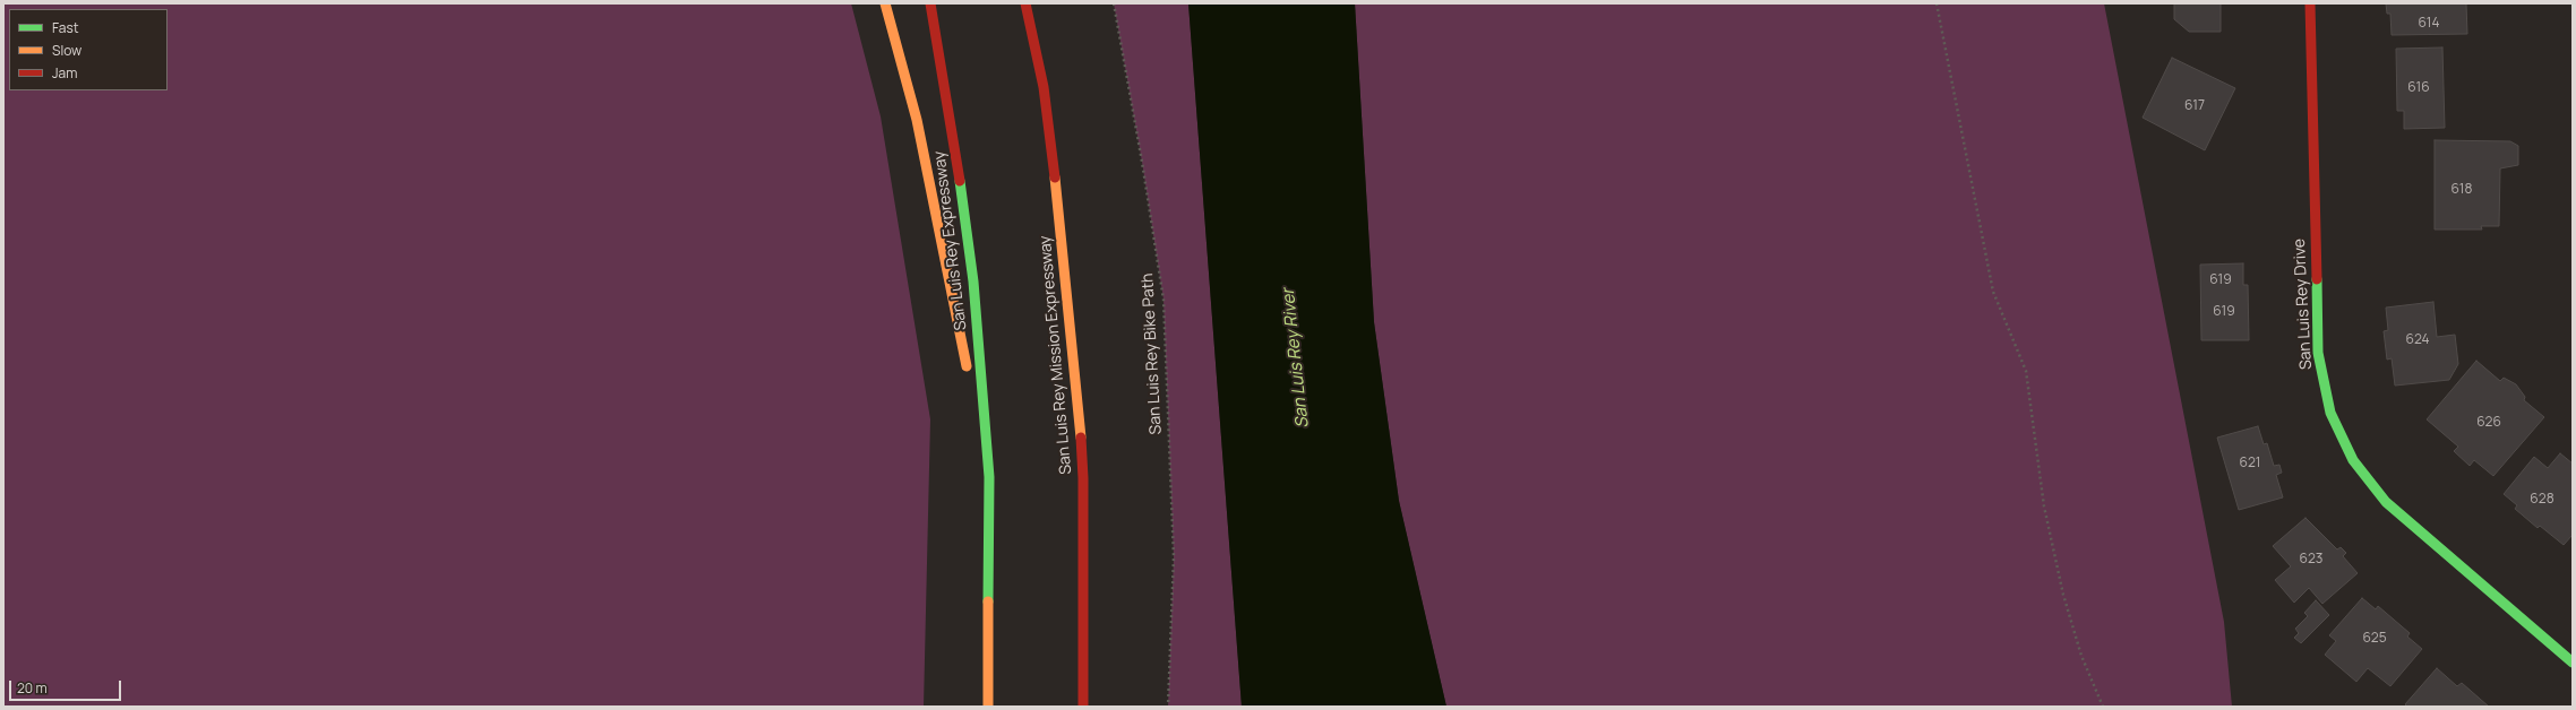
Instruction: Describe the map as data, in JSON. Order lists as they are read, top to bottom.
{
  "streets": {
    "main road": ["San Luis Rey Expressway", "San Luis Rey Drive", "San Luis Rey Mission Expressway"],
    "path": ["San Luis Rey Bike Path"]
  },
  "water": ["San Luis Rey River"],
  "house_numbers": [
    "614",
    "616",
    "617",
    "618",
    "619",
    "619",
    "624",
    "626",
    "621",
    "628",
    "623",
    "625"
  ],
  "legend": ["Fast", "Slow", "Jam"],
  "scale_bar": "20 m"
}
